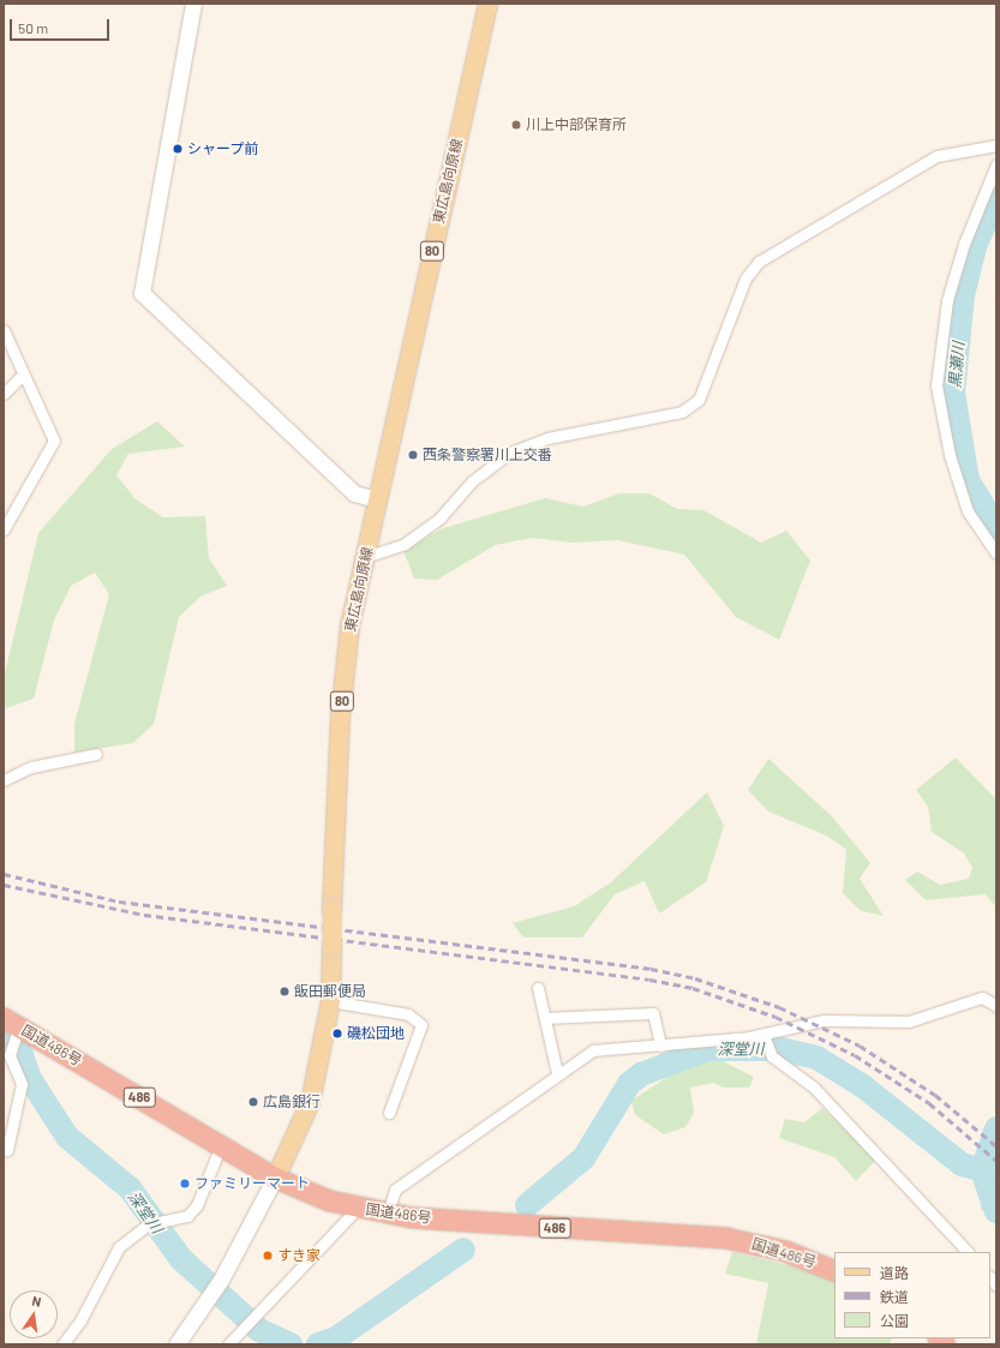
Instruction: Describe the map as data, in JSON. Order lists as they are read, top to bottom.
{
  "streets": {
    "highway": ["国道486号", "486"],
    "main road": ["東広島向原線", "80"]
  },
  "crossings": [
    ["東広島向原線", "国道486号"]
  ],
  "water": ["黒瀬川", "深堂川"],
  "places": [
    "川上中部保育所",
    "シャープ前",
    "西条警察署川上交番",
    "飯田郵便局",
    "磯松団地",
    "広島銀行",
    "ファミリーマート",
    "すき家"
  ],
  "legend": ["道路", "鉄道", "公園"],
  "scale_bar": "50 m",
  "north": "top"
}
